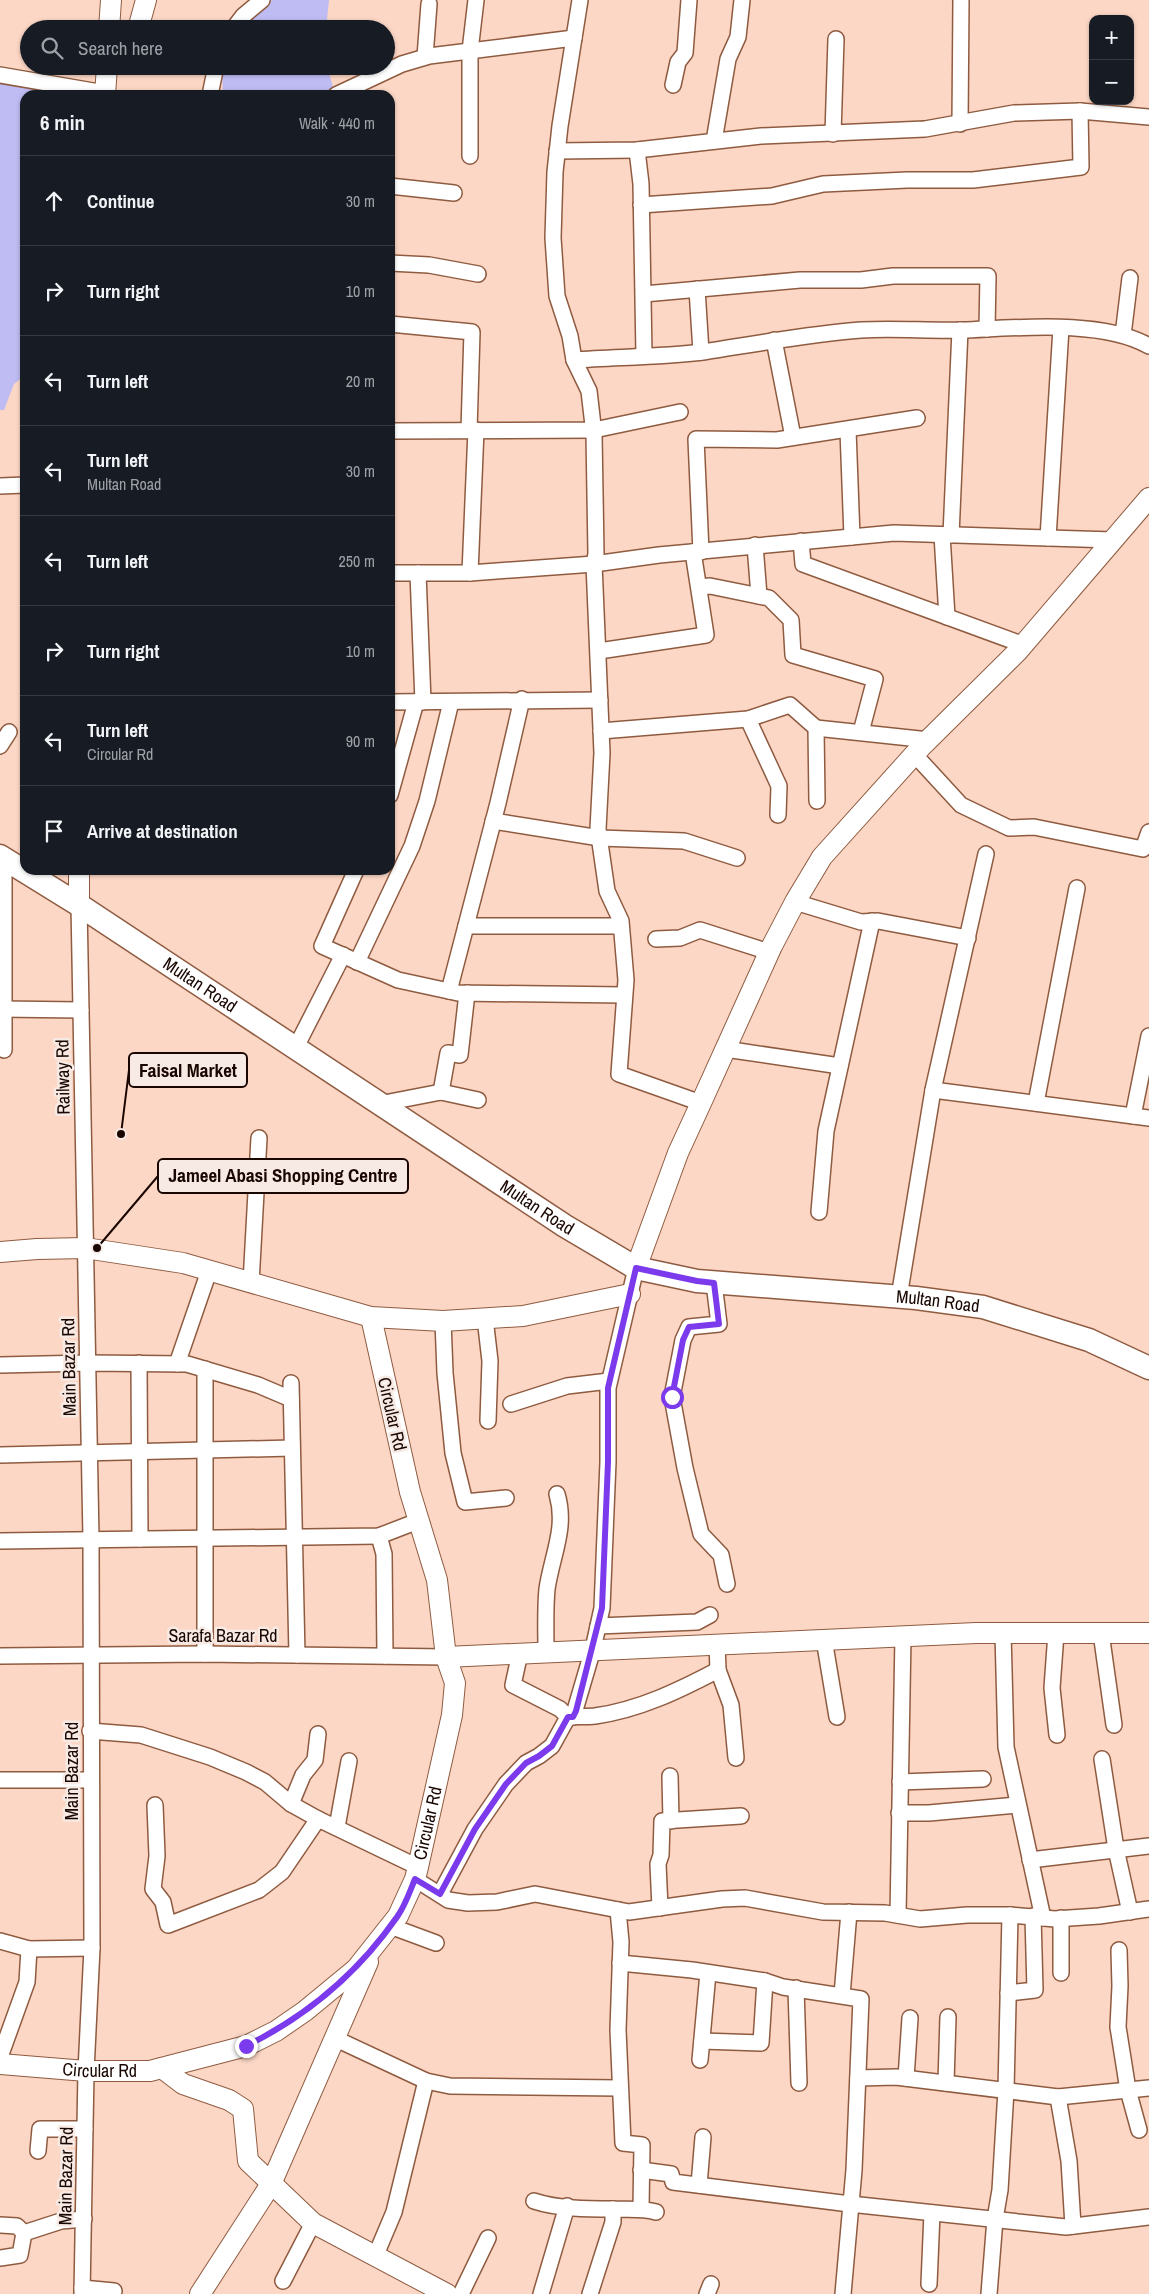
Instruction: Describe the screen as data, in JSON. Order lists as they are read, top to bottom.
{
  "streets": {
    "main road": ["Multan Road"],
    "street": [
      "Railway Rd",
      "Main Bazar Rd",
      "Circular Rd",
      "Sarafa Bazar Rd"
    ]
  },
  "crossings": [
    ["Multan Road", "Railway Rd"],
    ["Railway Rd", "Main Bazar Rd"],
    ["Main Bazar Rd", "Circular Rd"],
    ["Main Bazar Rd", "Sarafa Bazar Rd"],
    ["Circular Rd", "Sarafa Bazar Rd"]
  ],
  "places": ["Faisal Market", "Jameel Abasi Shopping Centre"],
  "page": {
    "map_buttons": ["+", "−"],
    "search": "Search here",
    "heading": ["6 min", "Walk · 440 m"],
    "list": [
      ["Continue", "30 m"],
      ["Turn right", "10 m"],
      ["Turn left", "20 m"],
      ["Turn left", "Multan Road", "30 m"],
      ["Turn left", "250 m"],
      ["Turn right", "10 m"],
      ["Turn left", "Circular Rd", "90 m"],
      "Arrive at destination"
    ]
  }
}
